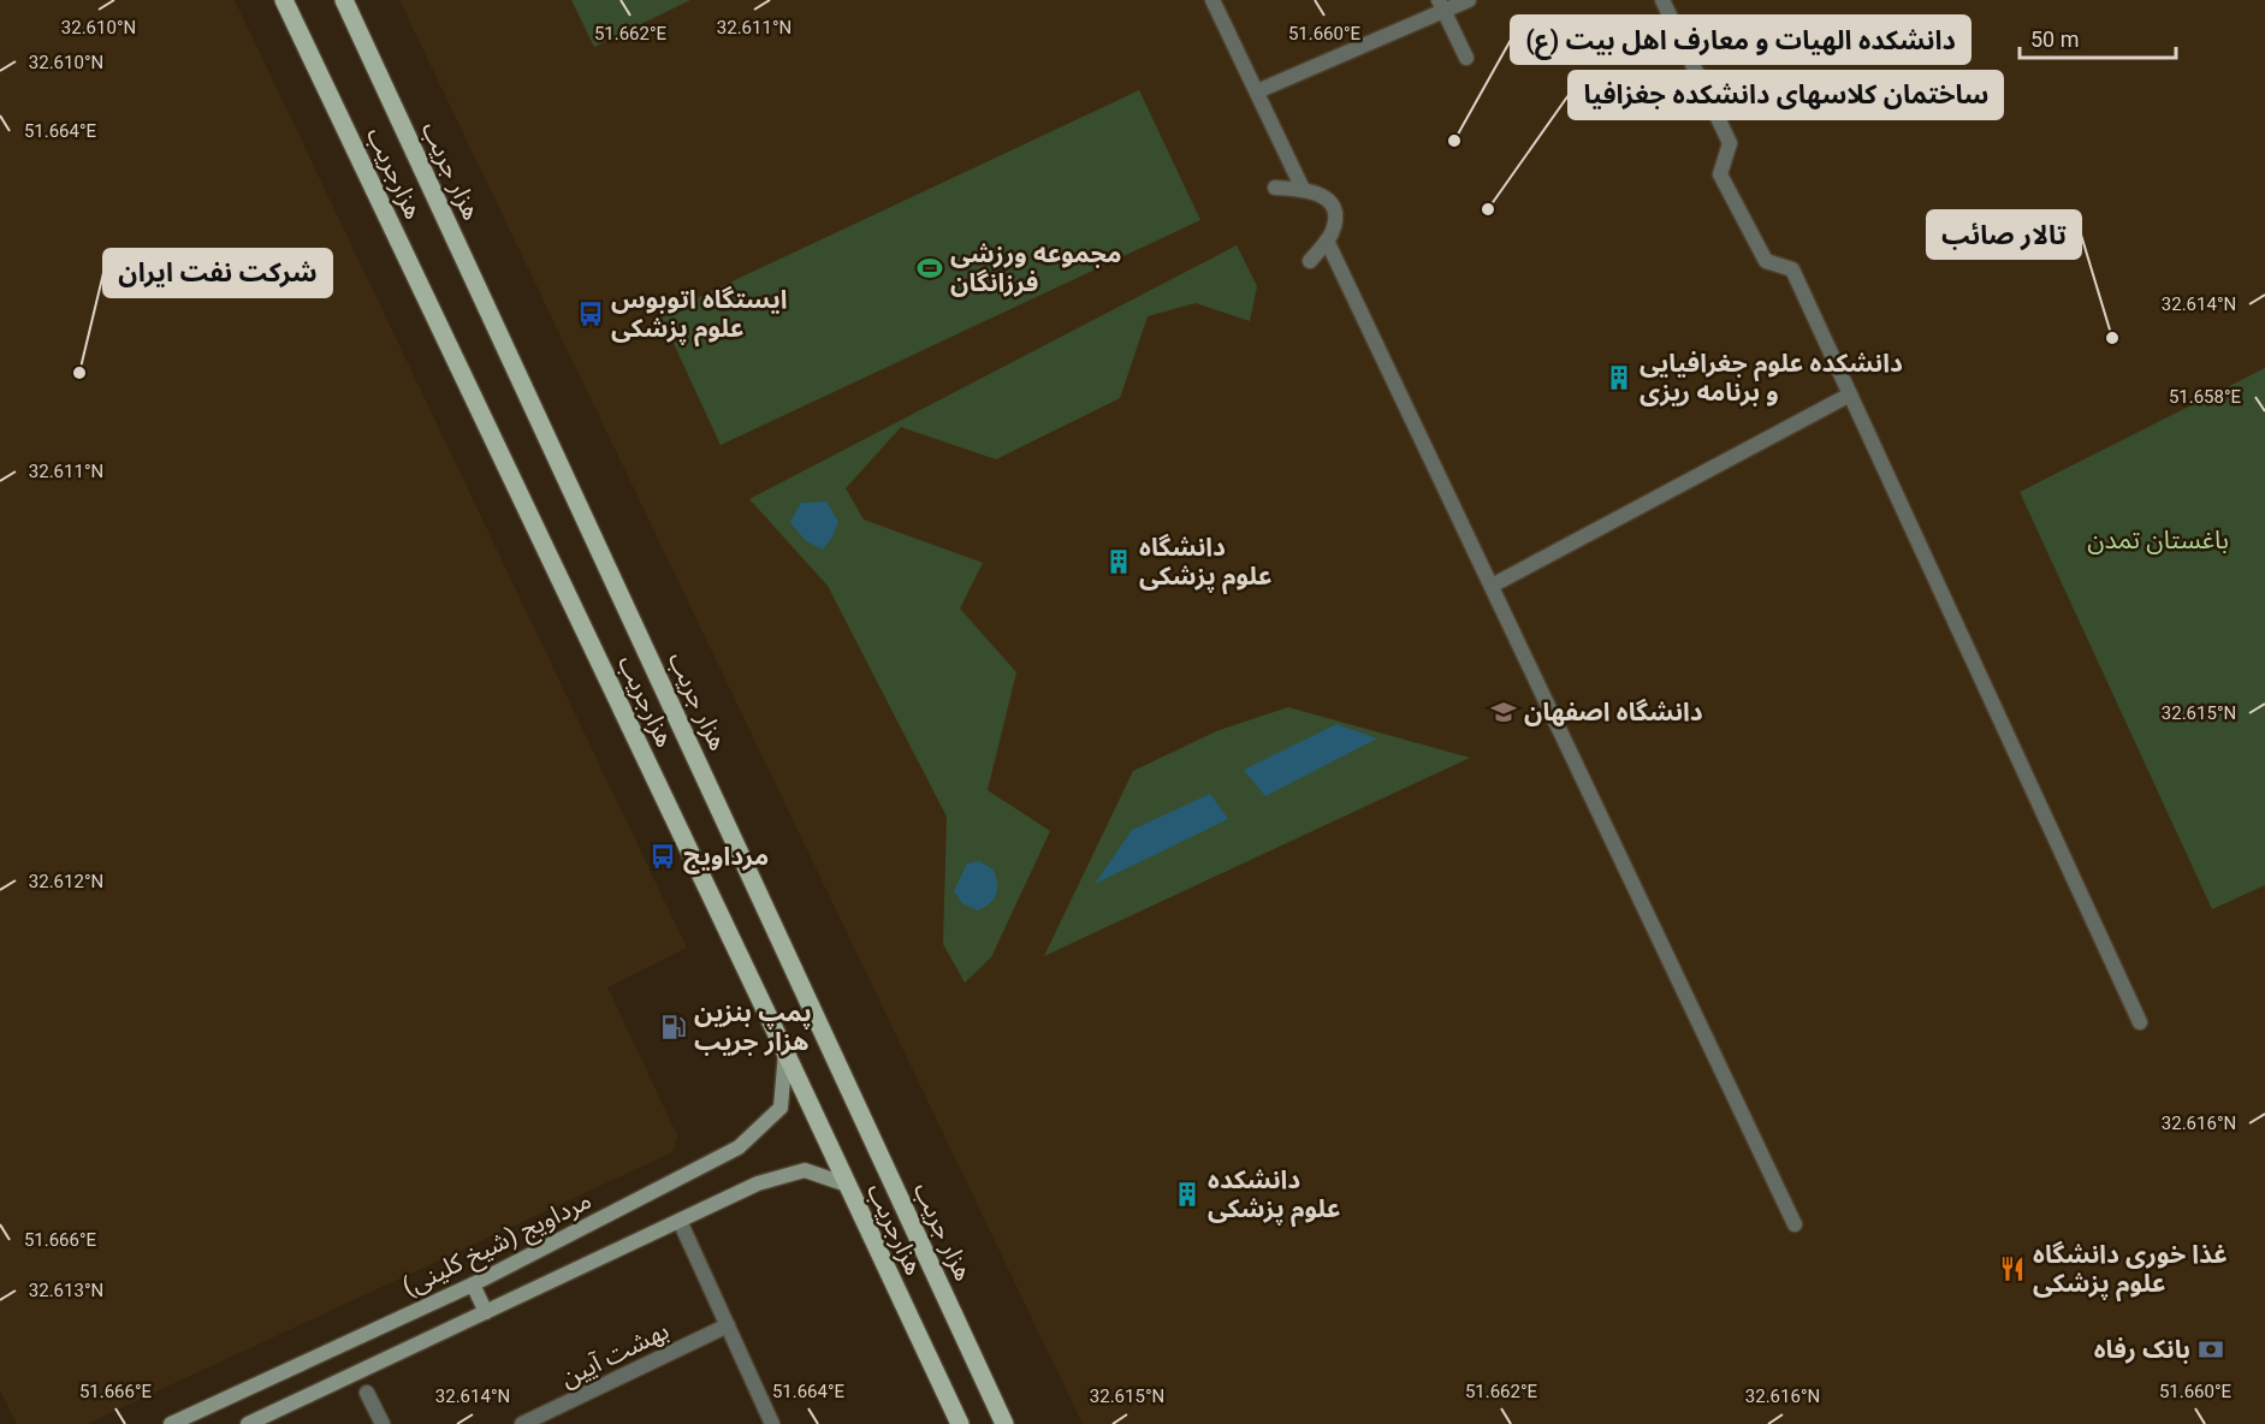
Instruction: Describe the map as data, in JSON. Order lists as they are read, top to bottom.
{
  "streets": {
    "main road": ["هزار جریب", "هزارجریب", "مرداویج (شیخ کلینی)"],
    "street": ["بهشت آیین"]
  },
  "crossings": [
    ["هزارجریب", "مرداویج (شیخ کلینی)"]
  ],
  "parks": ["باغستان تمدن"],
  "places": {
    "other": [
      "دانشکده الهیات و معارف اهل بیت (ع)",
      "ساختمان کلاسهای دانشکده جغزافیا",
      "تالار صائب",
      "شرکت نفت ایران"
    ],
    "sports": ["مجموعه ورزشی فرزانگان"],
    "bus stop": ["ایستگاه اتوبوس علوم پزشکی", "مرداویج"],
    "building": ["دانشکده علوم جغرافیایی و برنامه ریزی", "دانشگاه علوم پزشکی", "دانشکده علوم پزشکی"],
    "school or university": ["دانشگاه اصفهان"],
    "fuel station": ["پمپ بنزین هزار جریب"],
    "restaurant": ["غذا خوری دانشگاه علوم پزشکی"],
    "bank": ["بانک رفاه"]
  },
  "scale_bar": "50 m",
  "coordinates": [
    "32.610°N",
    "32.611°N",
    "51.662°E",
    "51.660°E",
    "51.664°E",
    "32.614°N",
    "51.658°E",
    "32.615°N",
    "32.612°N",
    "32.616°N",
    "51.666°E",
    "32.613°N"
  ]
}
